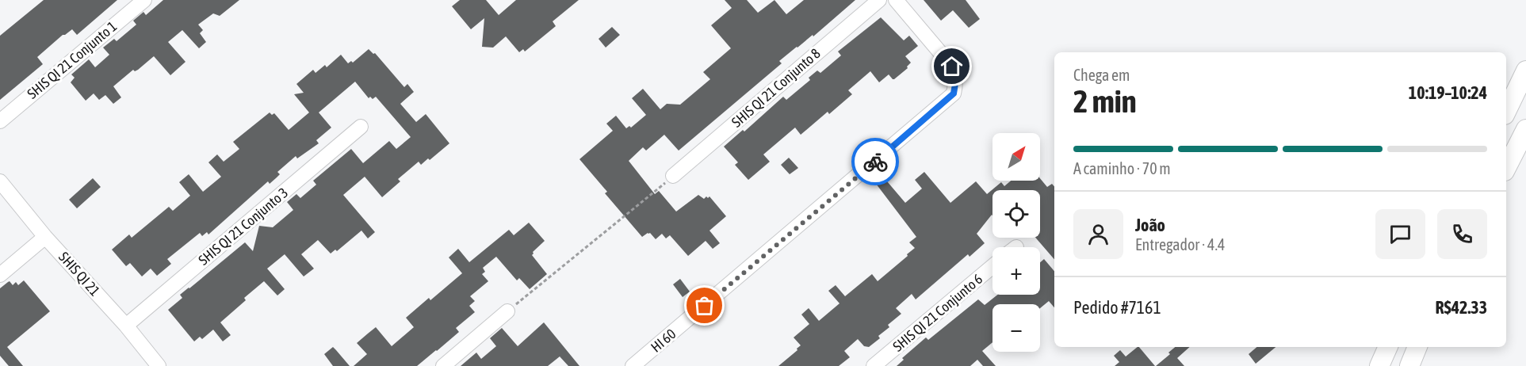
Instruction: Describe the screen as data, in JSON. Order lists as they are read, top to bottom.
{
  "streets": {
    "street": [
      "SHIS QI 21 Conjunto 1",
      "SHIS QI 21 Conjunto 8",
      "SHIS QI 21 Conjunto 3",
      "SHIS QI 21",
      "SHIS QI 21 Conjunto 6",
      "HI 60"
    ]
  },
  "crossings": [
    ["SHIS QI 21 Conjunto 3", "SHIS QI 21"]
  ],
  "north": "top right",
  "page": {
    "heading": ["2 min", "Chega em", "10:19–10:24"],
    "panel": [
      "João",
      "Entregador · 4.4",
      "Pedido #7161",
      "R$42.33"
    ],
    "map_buttons": ["+", "−"],
    "bar": "A caminho · 70 m"
  }
}
